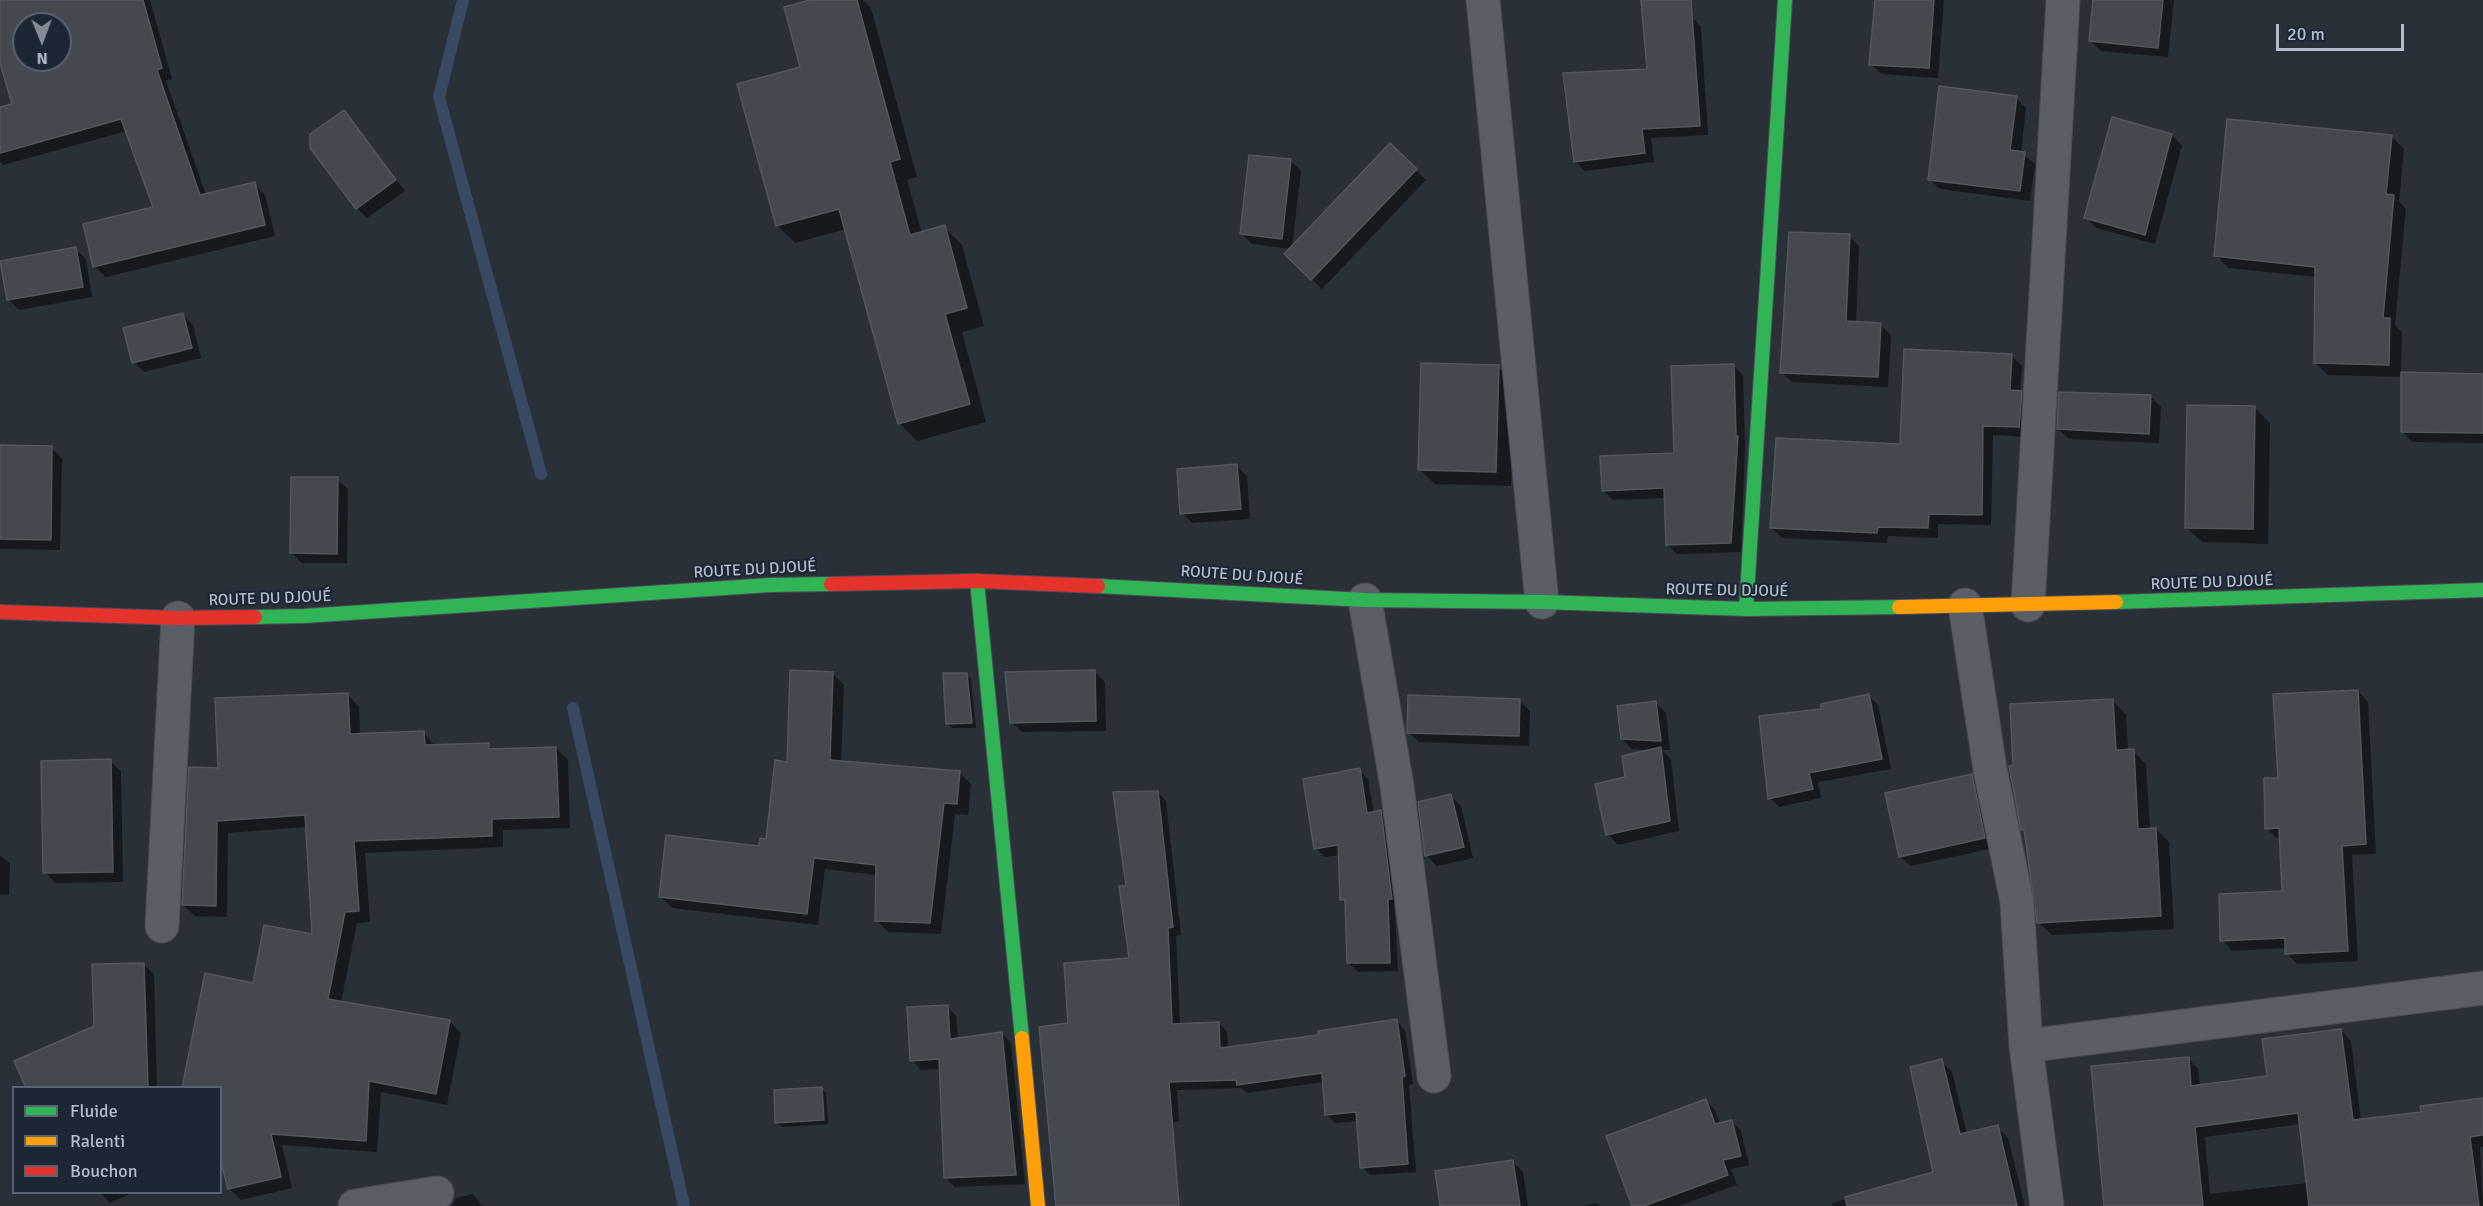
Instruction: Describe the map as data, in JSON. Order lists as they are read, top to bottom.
{
  "streets": {
    "main road": ["ROUTE DU DJOUÉ"]
  },
  "legend": ["Fluide", "Ralenti", "Bouchon"],
  "scale_bar": "20 m",
  "north": "bottom"
}
